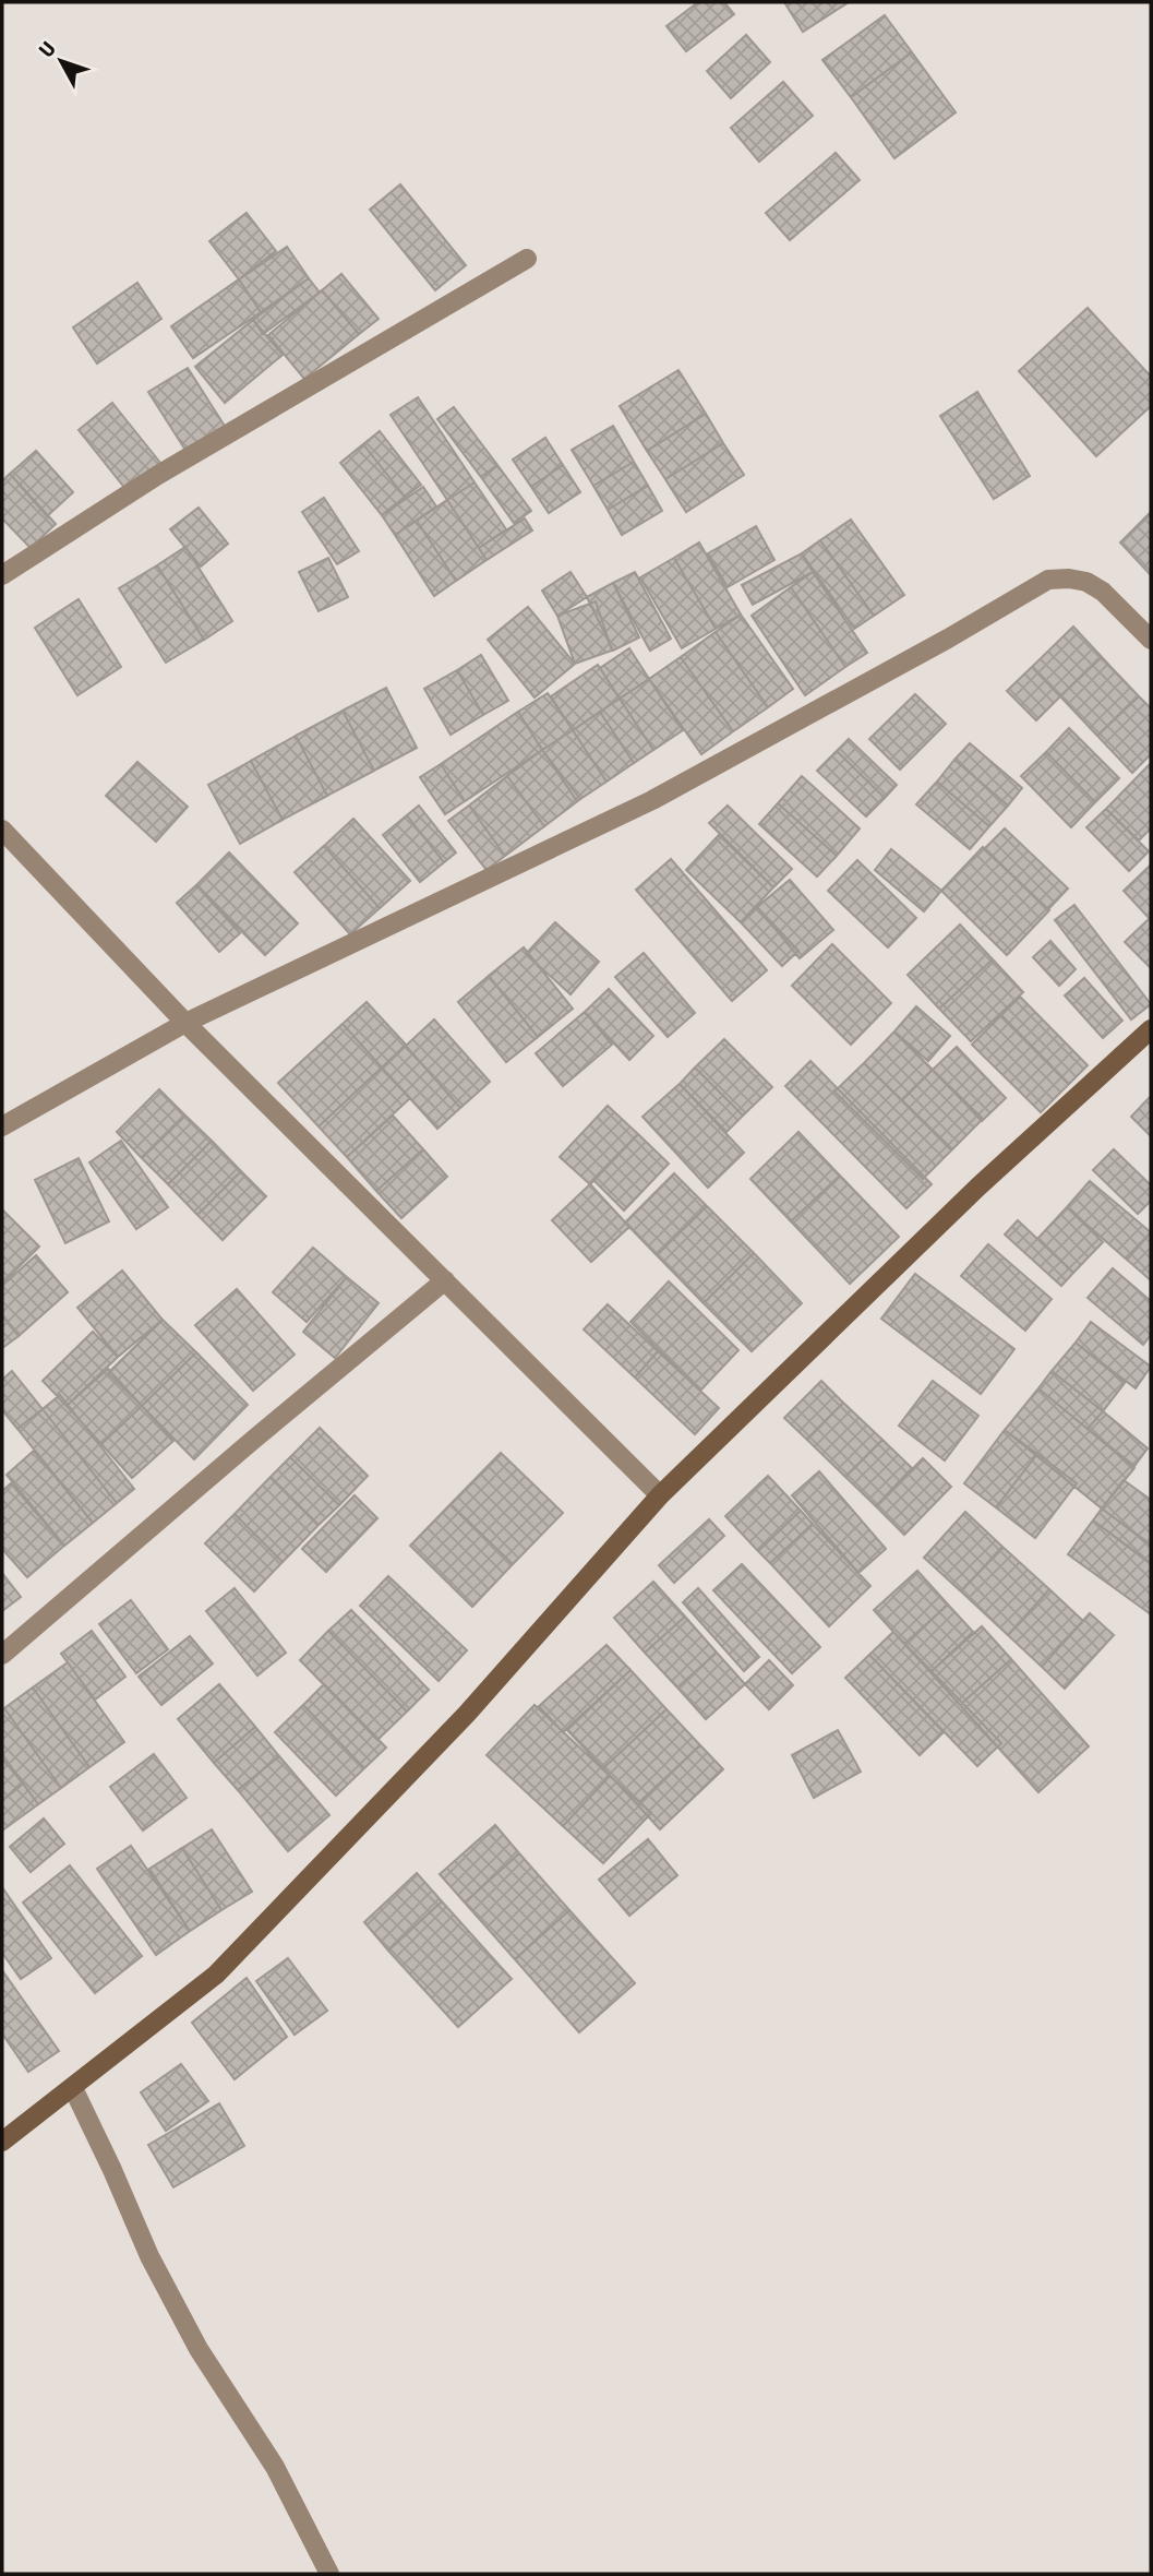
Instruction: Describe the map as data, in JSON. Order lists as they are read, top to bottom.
{
  "north": "top left"
}
